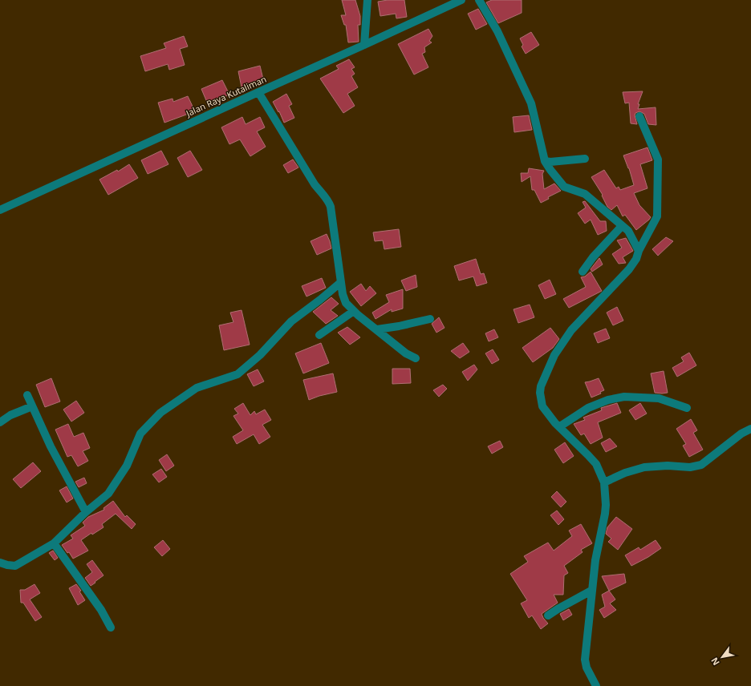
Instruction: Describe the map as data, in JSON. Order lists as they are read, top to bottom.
{
  "streets": {
    "street": ["Jalan Raya Kutaliman"]
  },
  "north": "bottom left"
}
